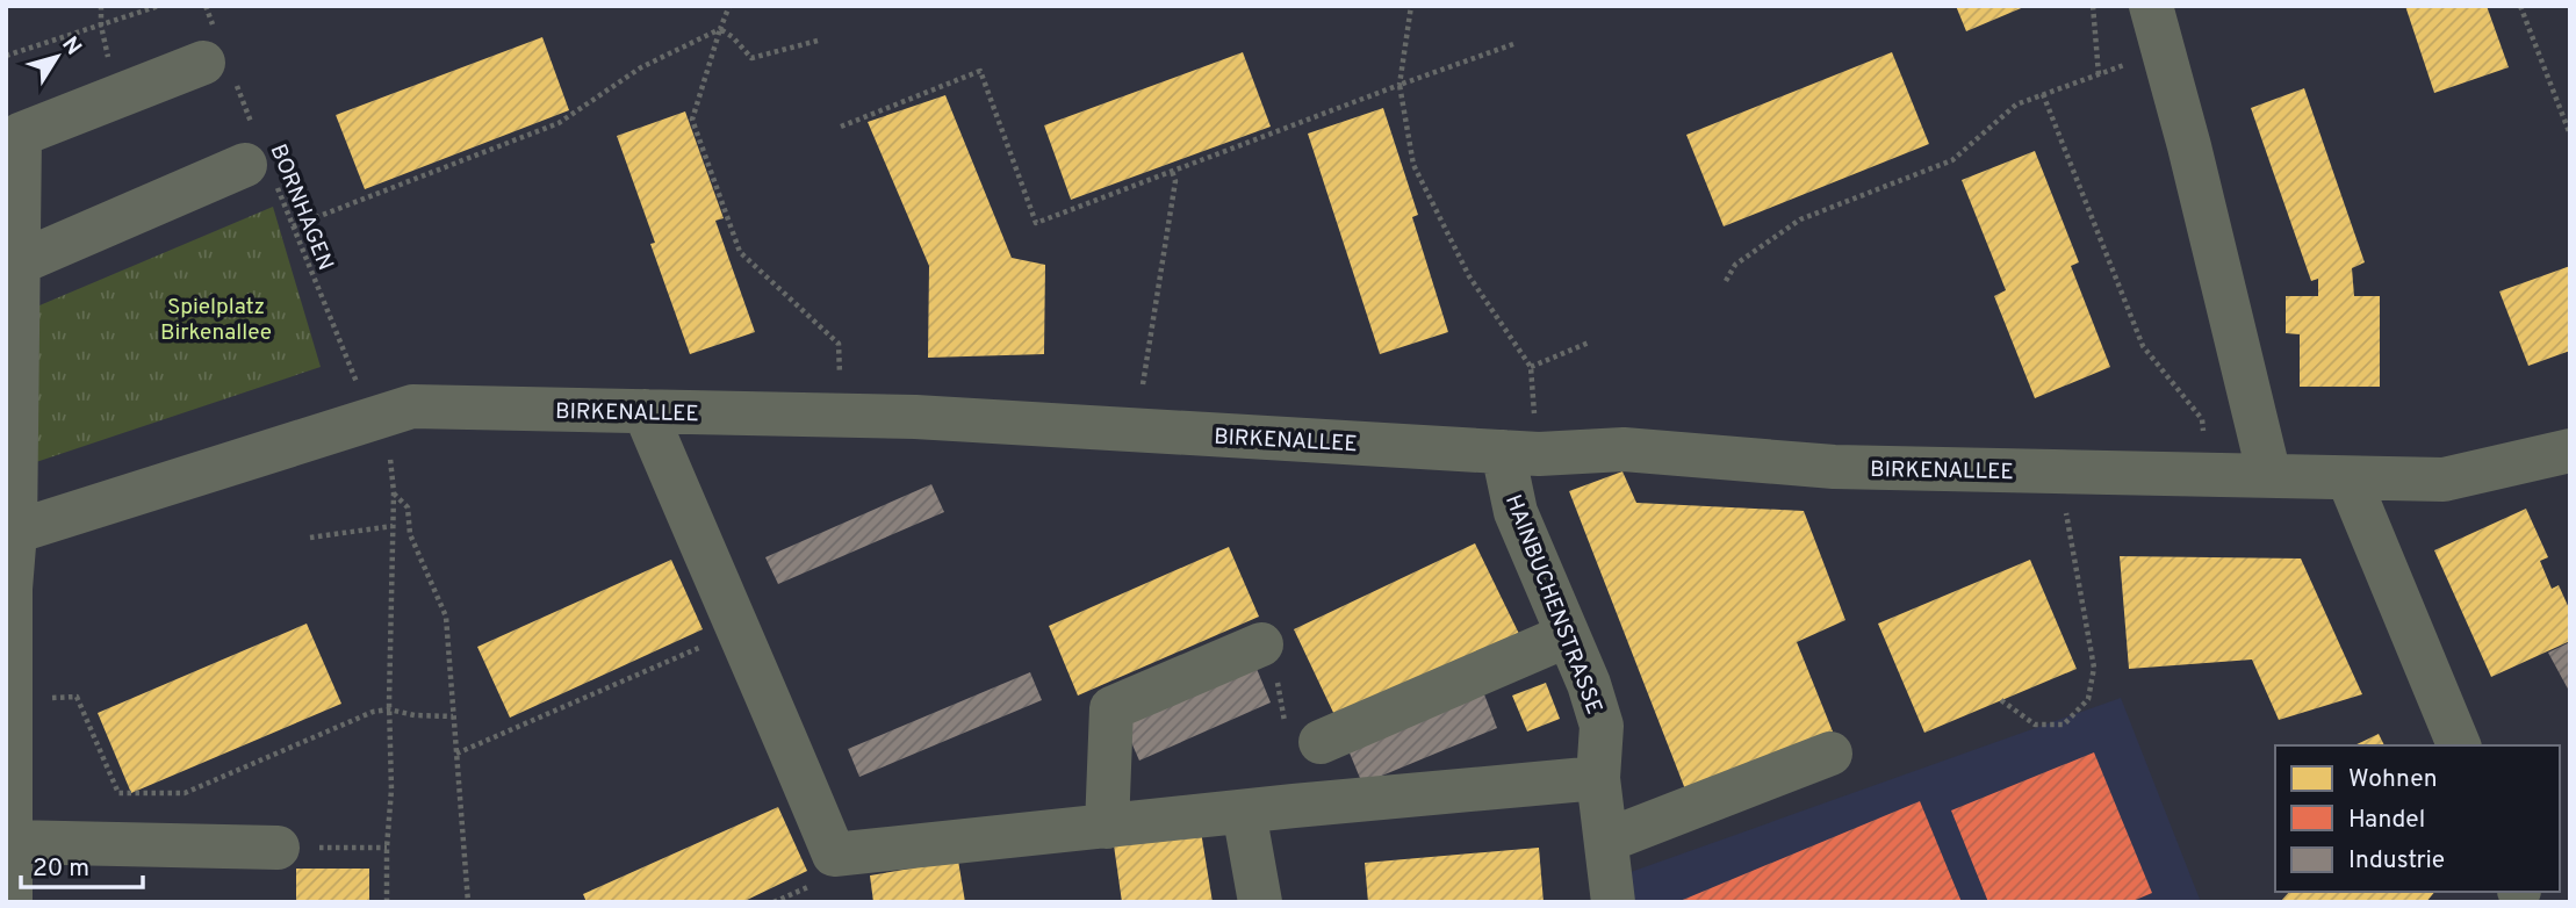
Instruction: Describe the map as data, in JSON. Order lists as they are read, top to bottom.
{
  "streets": {
    "street": ["BIRKENALLEE", "HAINBUCHENSTRASSE"],
    "path": ["BORNHAGEN"]
  },
  "crossings": [
    ["BORNHAGEN", "BIRKENALLEE"],
    ["BIRKENALLEE", "HAINBUCHENSTRASSE"]
  ],
  "parks": ["Spielplatz Birkenallee"],
  "legend": ["Wohnen", "Handel", "Industrie"],
  "scale_bar": "20 m",
  "north": "top right"
}
